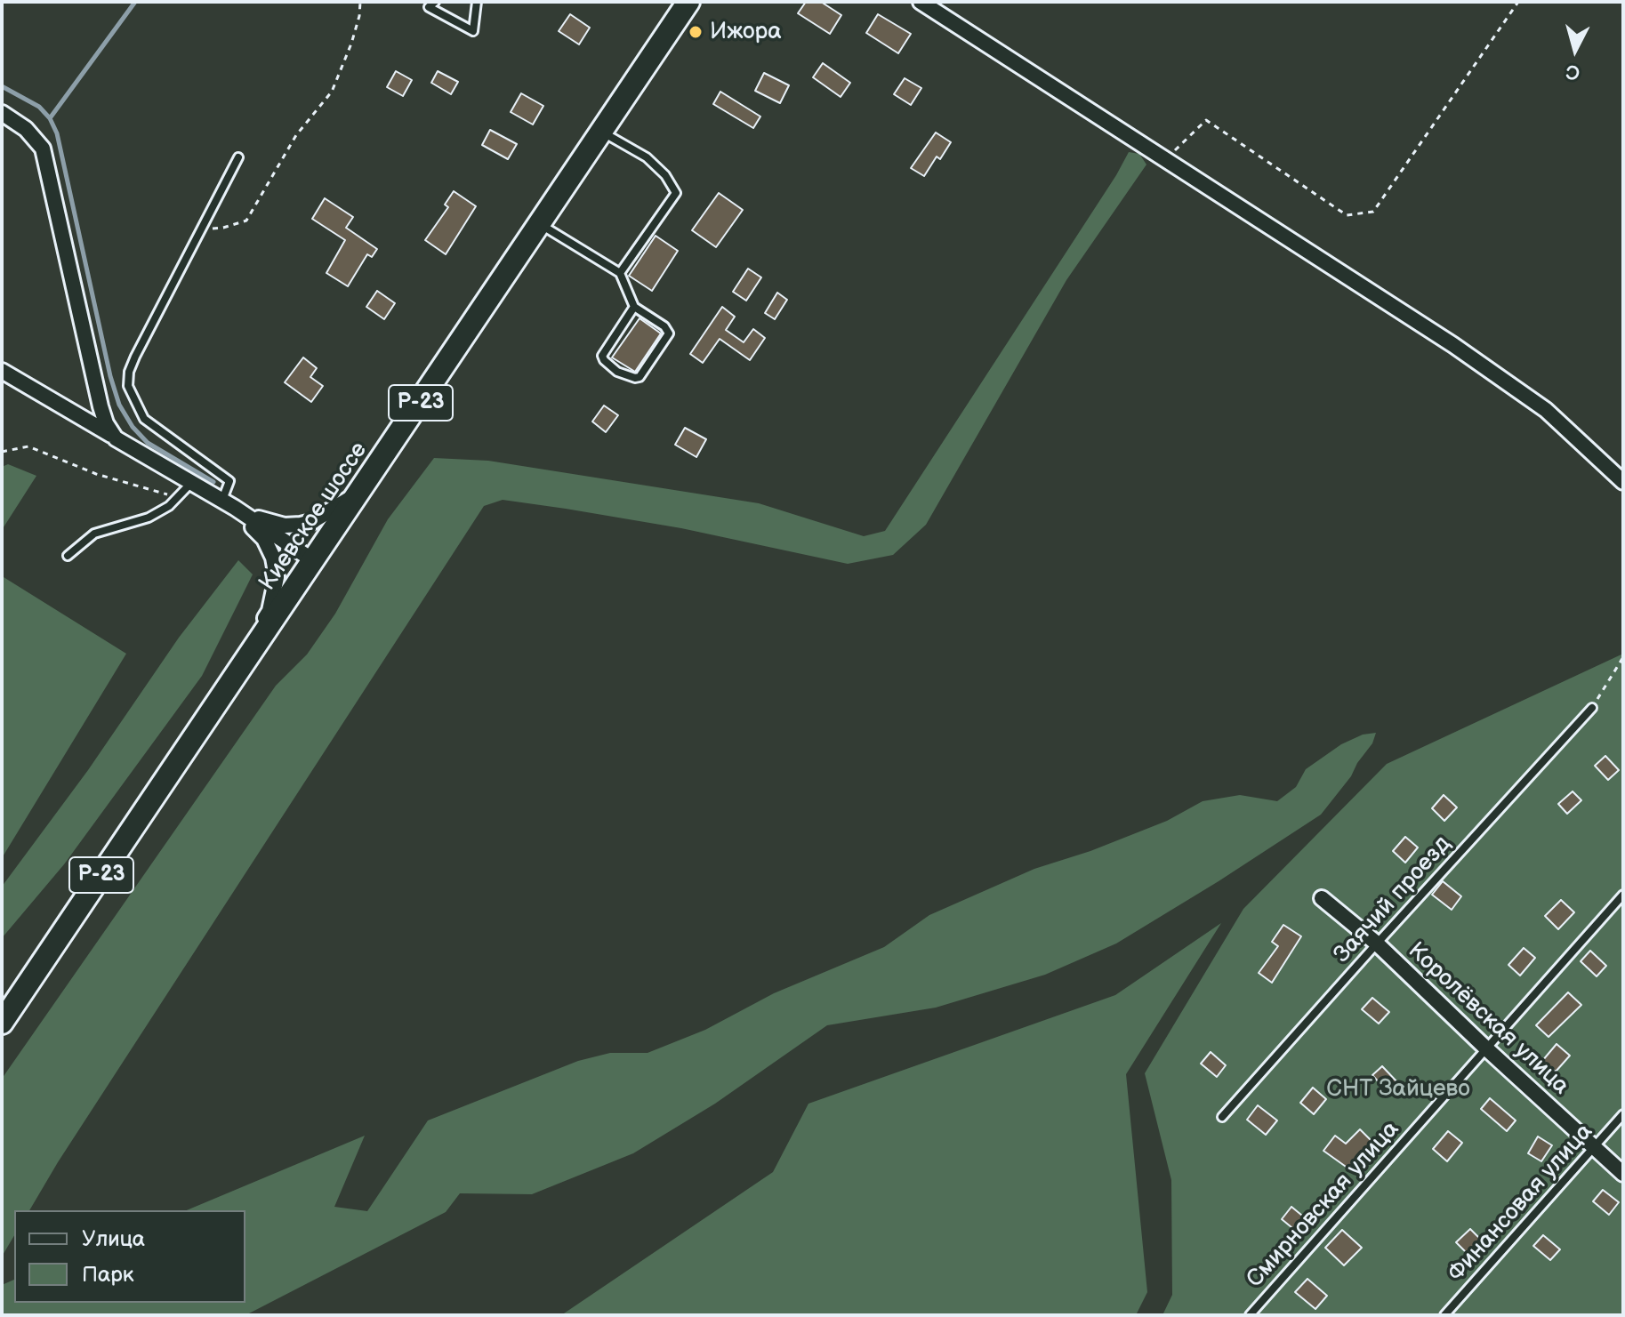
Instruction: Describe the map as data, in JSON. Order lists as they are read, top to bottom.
{
  "streets": {
    "main road": ["Р-23", "Киевское шоссе"],
    "street": ["Королёвская улица"],
    "lane": ["Заячий проезд", "Финансовая улица", "Смирновская улица"]
  },
  "crossings": [
    ["Заячий проезд", "Королёвская улица"],
    ["Королёвская улица", "Финансовая улица"],
    ["Королёвская улица", "Смирновская улица"]
  ],
  "parks": ["СНТ Зайцево"],
  "places": ["Ижора"],
  "legend": ["Улица", "Парк"],
  "north": "bottom"
}
